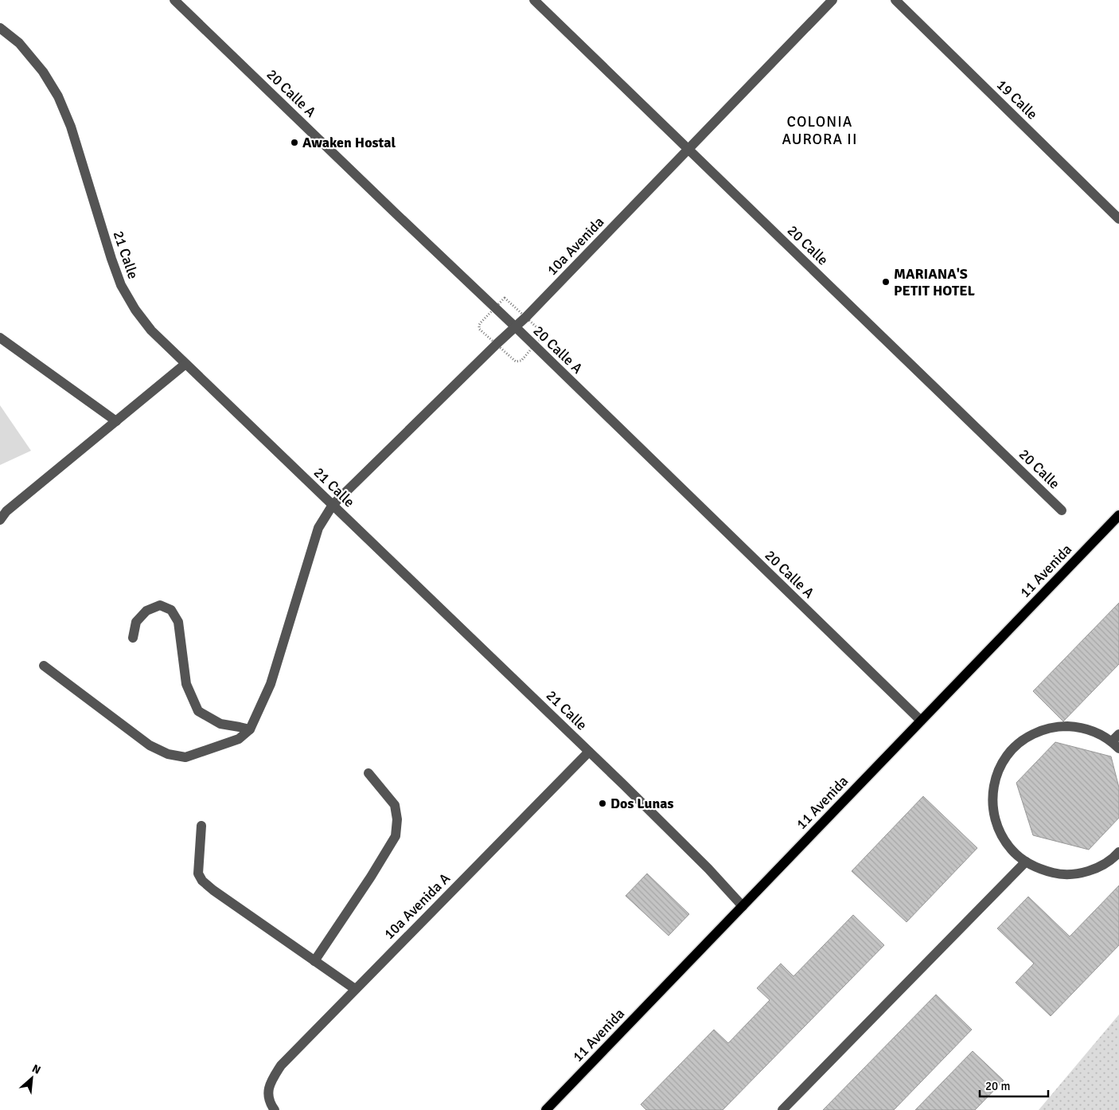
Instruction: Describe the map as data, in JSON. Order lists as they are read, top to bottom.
{
  "streets": {
    "main road": ["11 Avenida"],
    "street": [
      "20 Calle A",
      "19 Calle",
      "20 Calle",
      "10a Avenida",
      "21 Calle",
      "10a Avenida A"
    ]
  },
  "crossings": [
    ["20 Calle A", "10a Avenida"],
    ["20 Calle A", "11 Avenida"],
    ["20 Calle", "10a Avenida"],
    ["10a Avenida", "21 Calle"],
    ["21 Calle", "11 Avenida"],
    ["21 Calle", "10a Avenida A"]
  ],
  "districts": ["COLONIA AURORA II"],
  "places": ["Awaken Hostal", "MARIANA'S PETIT HOTEL", "Dos Lunas"],
  "scale_bar": "20 m",
  "north": "top right"
}
